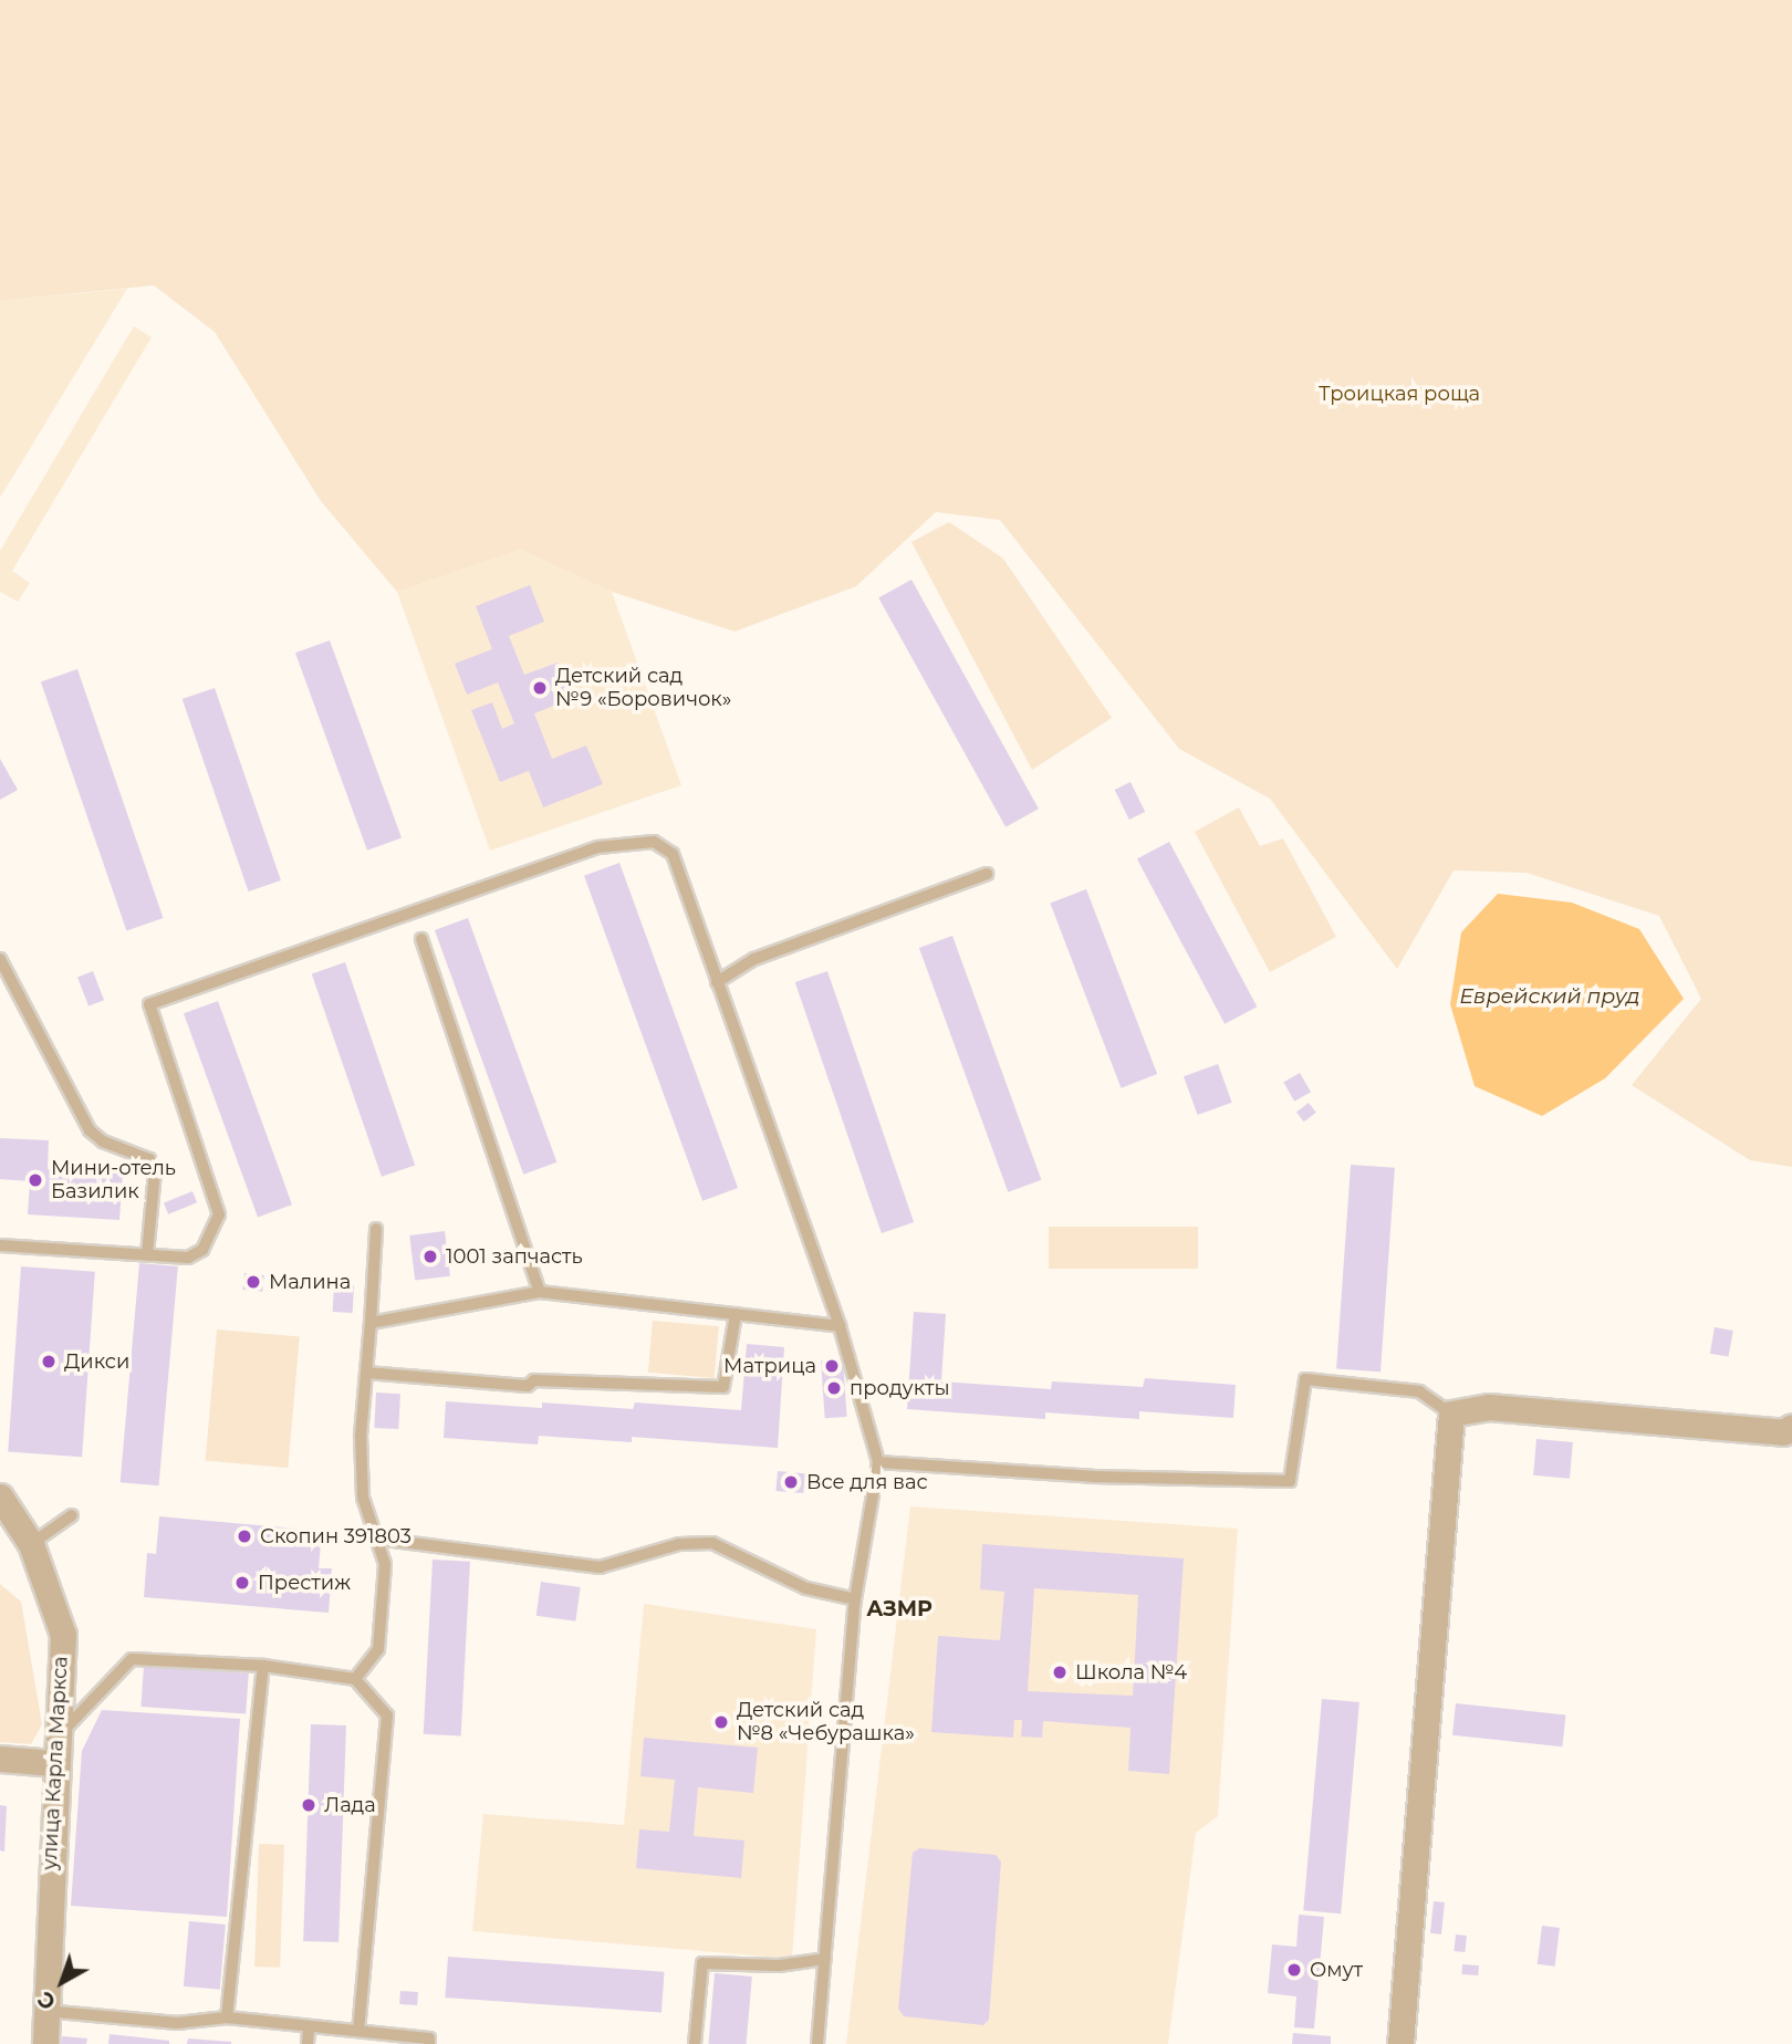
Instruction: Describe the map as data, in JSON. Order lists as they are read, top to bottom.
{
  "streets": {
    "street": ["улица Карла Маркса"]
  },
  "districts": ["АЗМР"],
  "water": ["Еврейский пруд"],
  "parks": ["Троицкая роща"],
  "places": [
    "Детский сад №9 «Боровичок»",
    "Мини-отель Базилик",
    "1001 запчасть",
    "Малина",
    "Дикси",
    "Матрица",
    "продукты",
    "Все для вас",
    "Скопин 391803",
    "Престиж",
    "Школа №4",
    "Детский сад №8 «Чебурашка»",
    "Лада",
    "Омут"
  ],
  "north": "bottom left"
}
